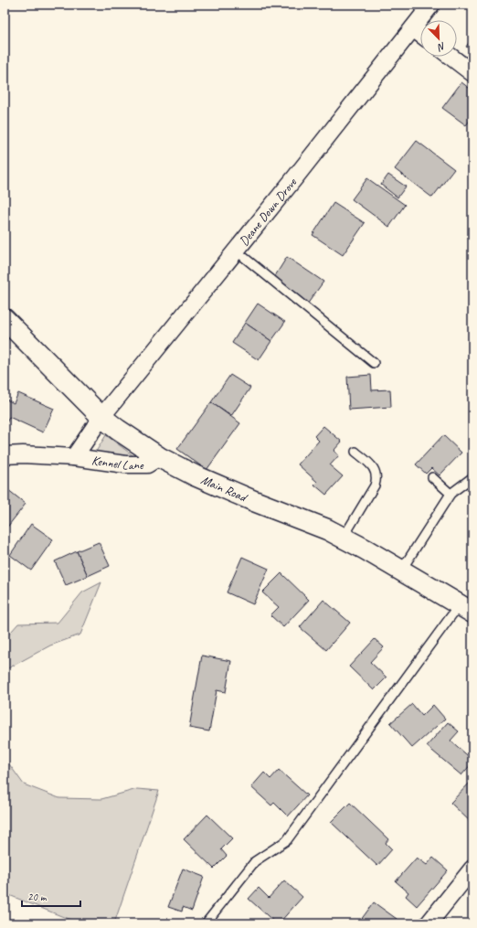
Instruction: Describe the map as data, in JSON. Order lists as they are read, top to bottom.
{
  "streets": {
    "street": ["Deane Down Drove", "Kennel Lane", "Main Road"]
  },
  "crossings": [
    ["Deane Down Drove", "Kennel Lane"],
    ["Deane Down Drove", "Main Road"],
    ["Kennel Lane", "Main Road"]
  ],
  "scale_bar": "20 m",
  "north": "bottom right"
}
